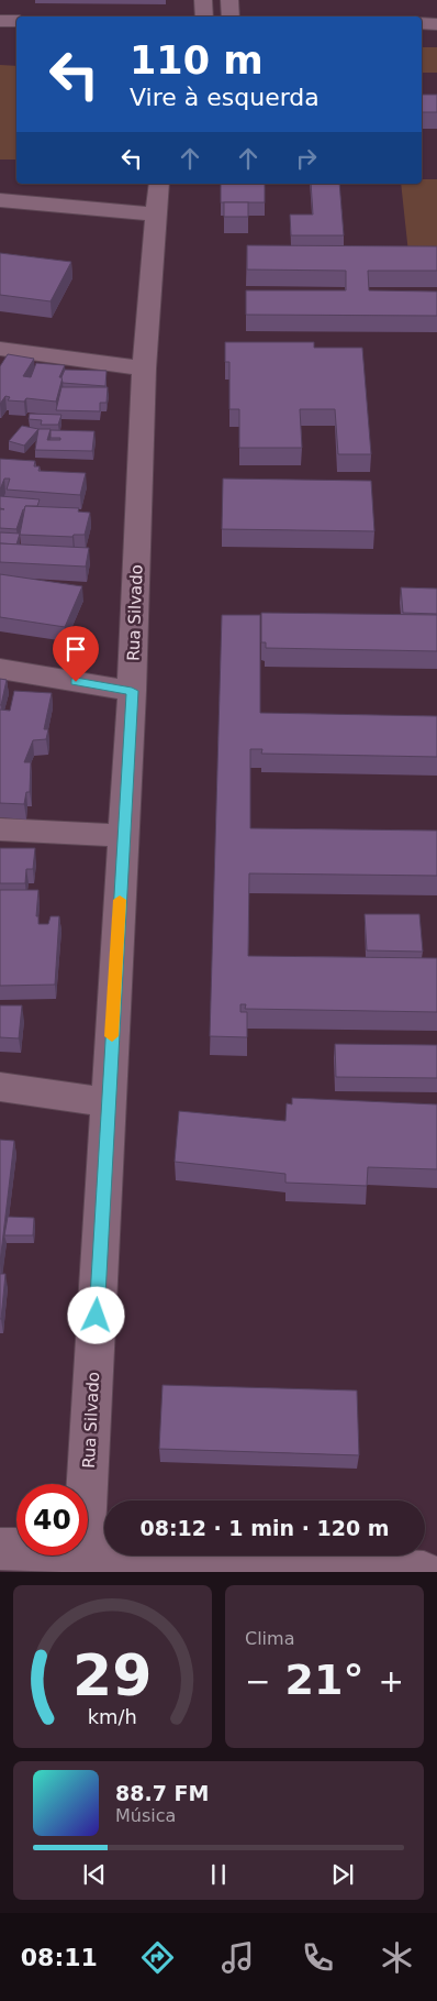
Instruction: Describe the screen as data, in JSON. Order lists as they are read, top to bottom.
{
  "streets": {
    "street": ["Rua Silvado"]
  },
  "page": {
    "turn": ["110 m", "Vire à esquerda"],
    "limit": "40",
    "trip": "08:12 · 1 min · 120 m",
    "tile": "Clima",
    "heat": ["−", "21°", "+"],
    "song": ["88.7 FM", "Música"],
    "tabs": "08:11",
    "gauge": ["29", "km/h"]
  }
}
